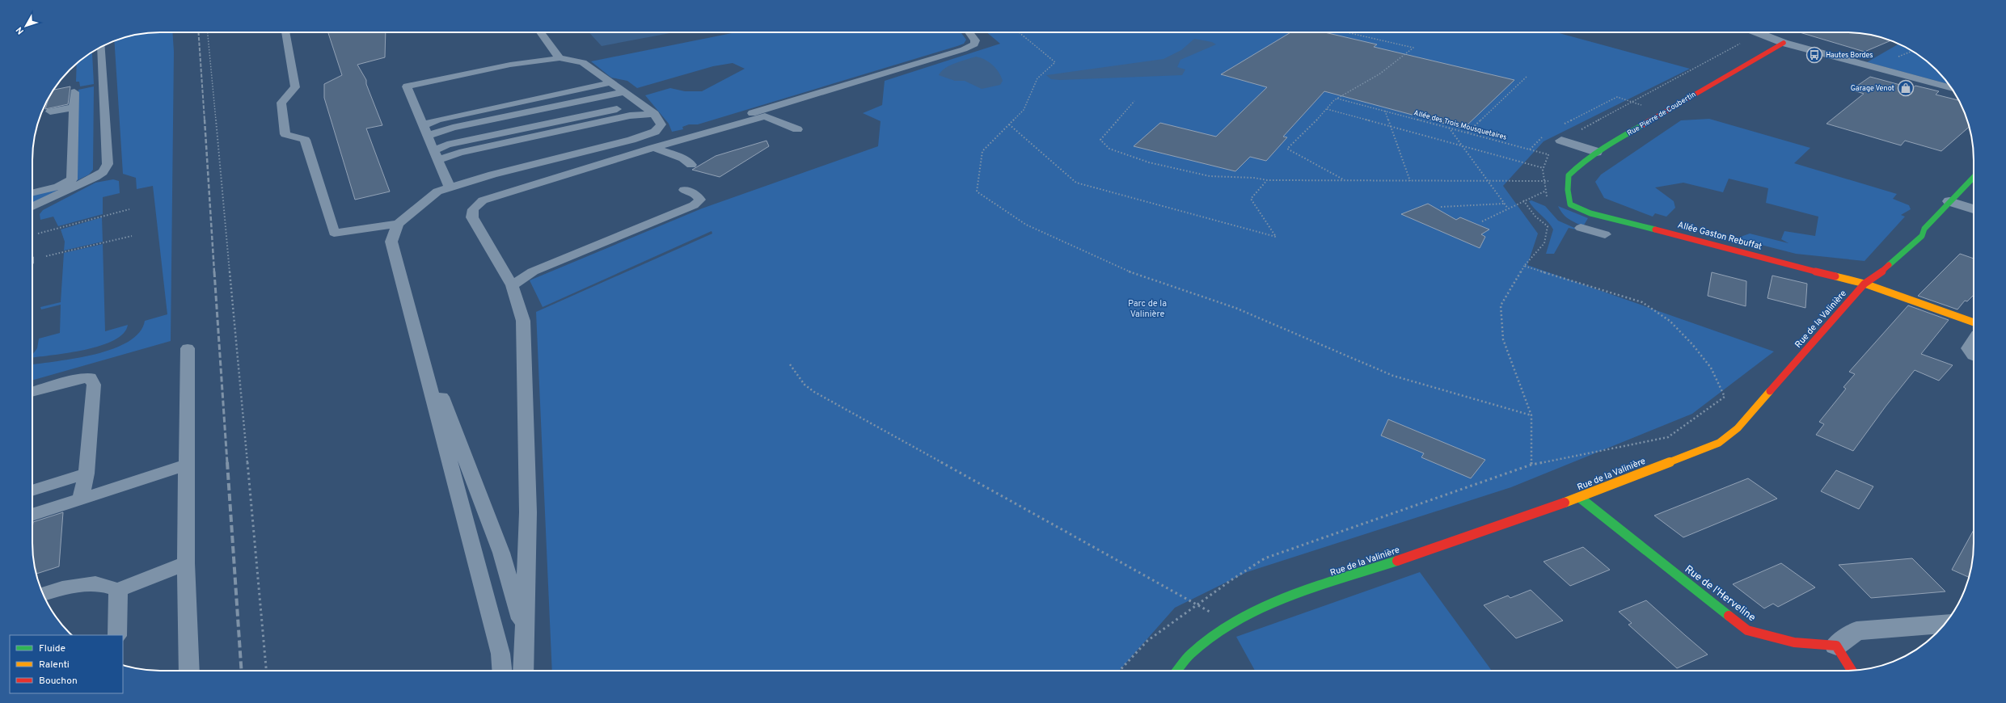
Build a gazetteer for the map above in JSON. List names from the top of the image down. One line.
{"streets":{"street":["Rue Pierre de Coubertin","Allée Gaston Rebuffat","Rue de la Valinière","Rue de l'Herveline"],"path":["Allée des Trois Mousquetaires"]},"crossings":[["Rue Pierre de Coubertin","Allée des Trois Mousquetaires"],["Rue Pierre de Coubertin","Allée Gaston Rebuffat"],["Allée Gaston Rebuffat","Rue de la Valinière"],["Rue de la Valinière","Rue de l'Herveline"]],"parks":["Parc de la Valinière"],"places":{"bus stop":["Hautes Bordes"],"shop":["Garage Venot"]},"legend":["Fluide","Ralenti","Bouchon"],"north":"bottom left"}
